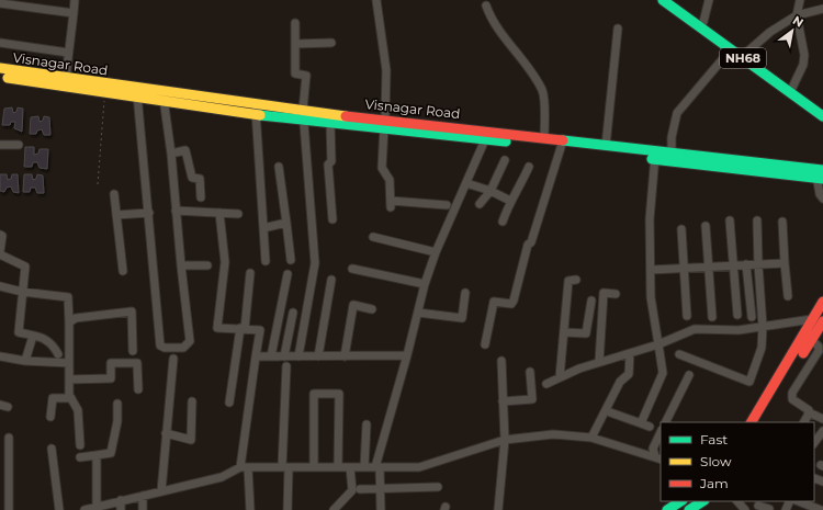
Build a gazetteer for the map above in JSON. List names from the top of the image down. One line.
{"streets":{"main road":["NH68","Visnagar Road"]},"legend":["Fast","Slow","Jam"],"north":"top right"}
